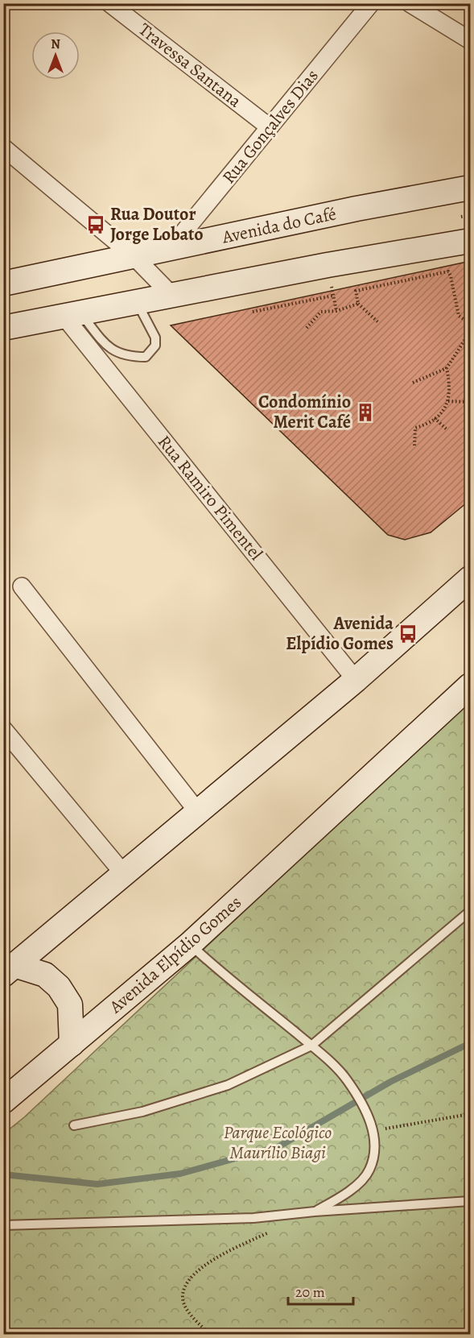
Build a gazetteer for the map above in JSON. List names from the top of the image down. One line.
{"streets":{"main road":["Avenida do Café","Avenida Elpídio Gomes"],"street":["Travessa Santana","Rua Gonçalves Dias","Rua Ramiro Pimentel"]},"crossings":[["Travessa Santana","Rua Gonçalves Dias"],["Rua Gonçalves Dias","Avenida do Café"]],"parks":["Parque Ecológico Maurílio Biagi"],"places":{"bus stop":["Rua Doutor Jorge Lobato","Avenida Elpídio Gomes"],"building":["Condomínio Merit Café"]},"scale_bar":"20 m","north":"top"}
